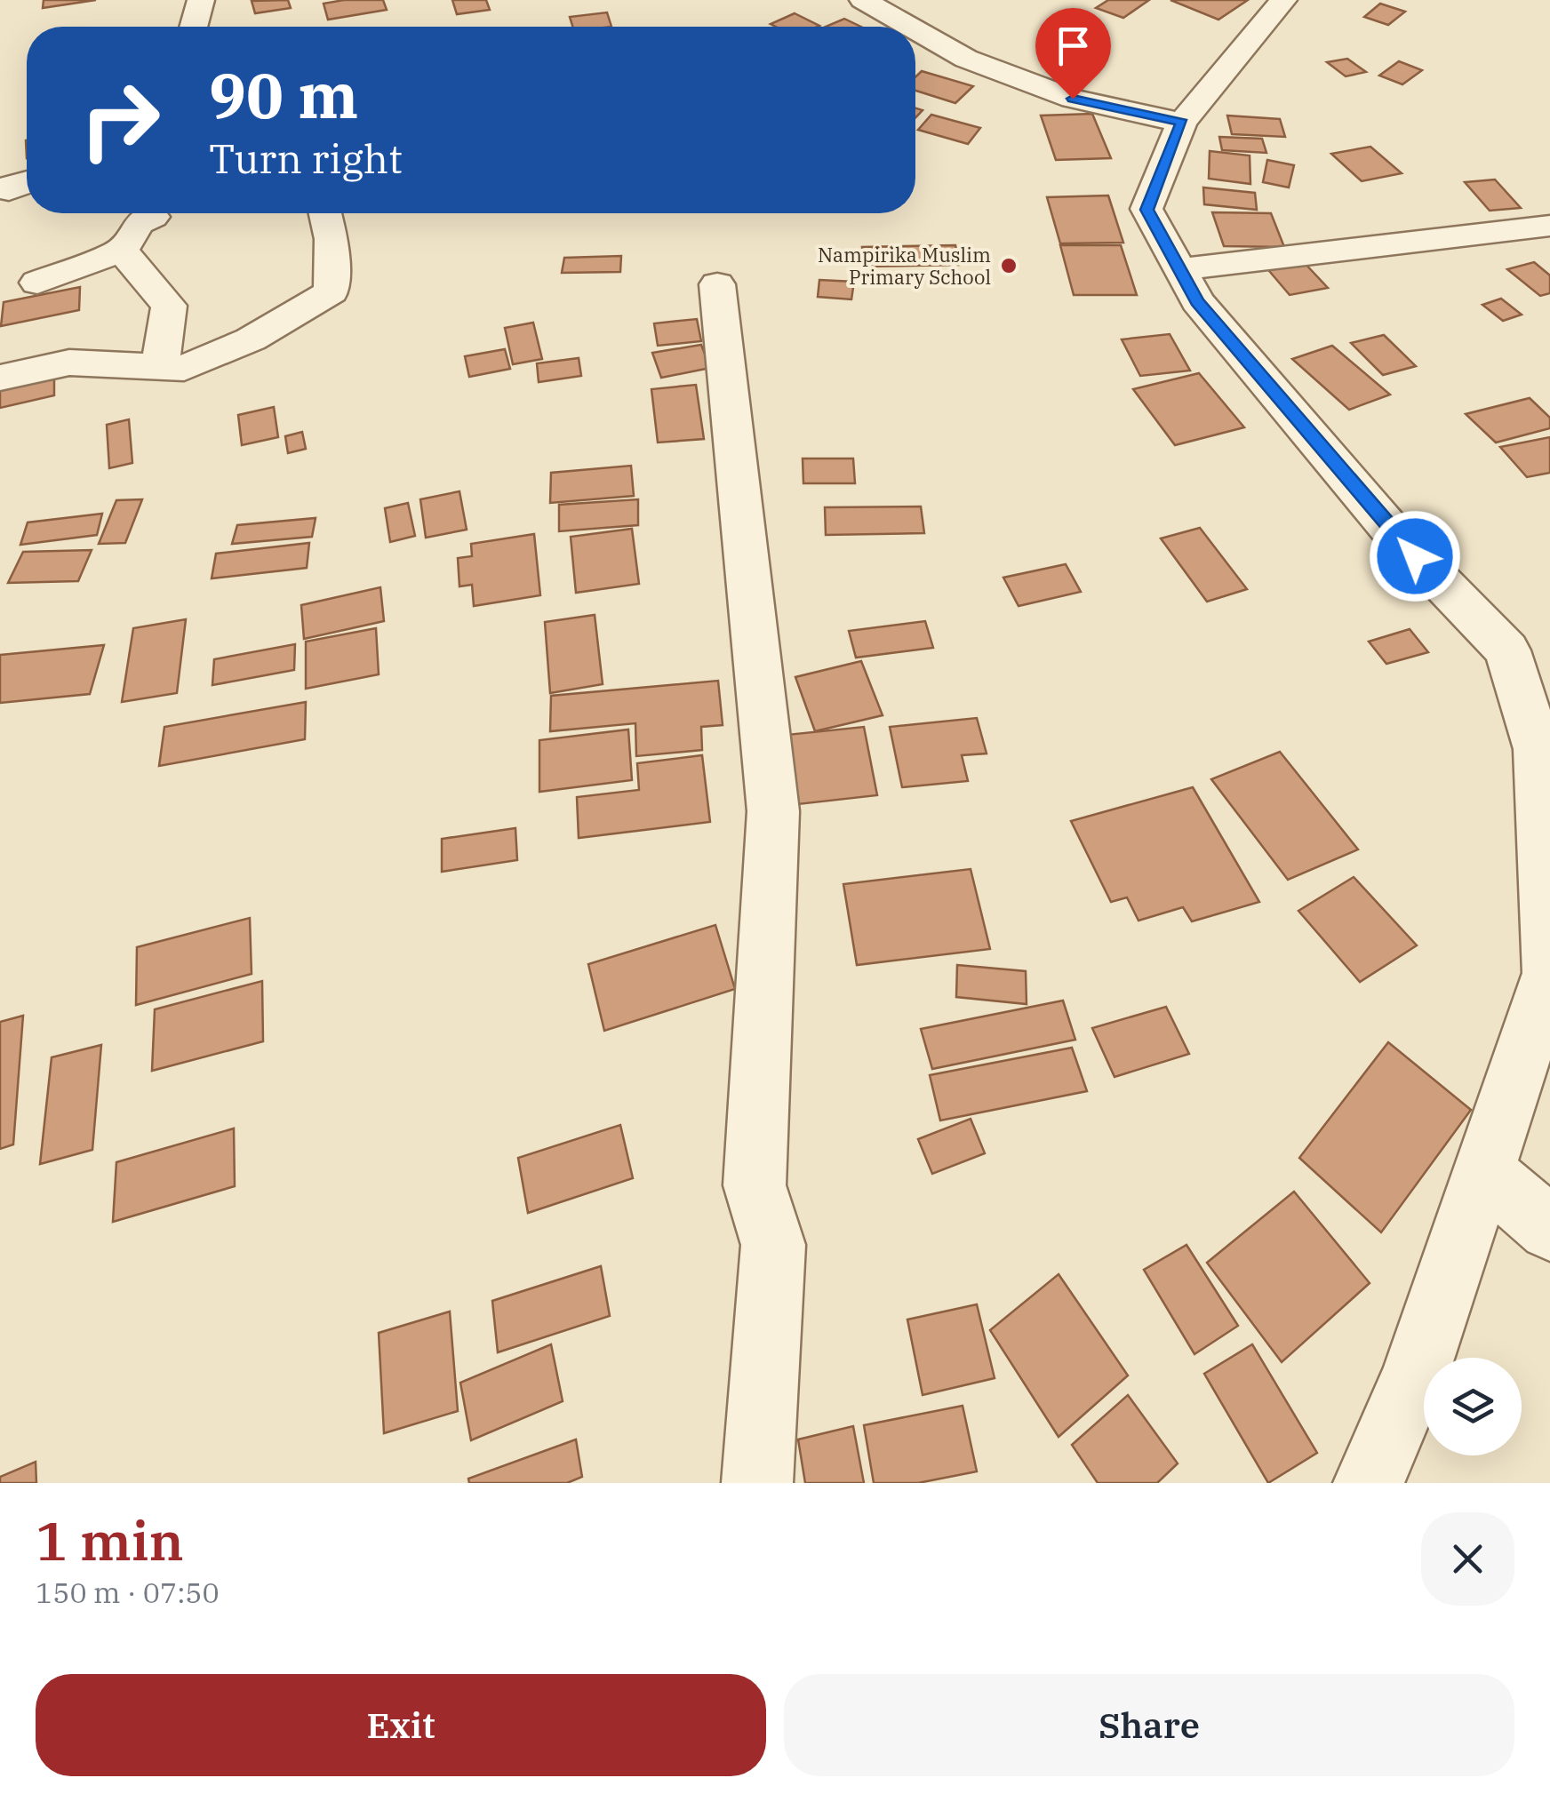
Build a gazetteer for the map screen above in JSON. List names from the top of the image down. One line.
{"places":["Nampirika Muslim Primary School"],"page":{"turn":["90 m","Turn right"],"heading":["1 min","150 m · 07:50"],"buttons":["Exit","Share"]}}
